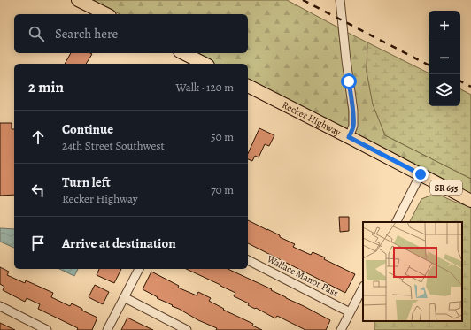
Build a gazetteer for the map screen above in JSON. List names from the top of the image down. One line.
{"streets":{"main road":["Recker Highway","SR 655"],"street":["Wallace Manor Pass"]},"page":{"map_buttons":["+","−"],"search":"Search here","heading":["2 min","Walk · 120 m"],"list":[["Continue","24th Street Southwest","50 m"],["Turn left","Recker Highway","70 m"],"Arrive at destination"]}}
